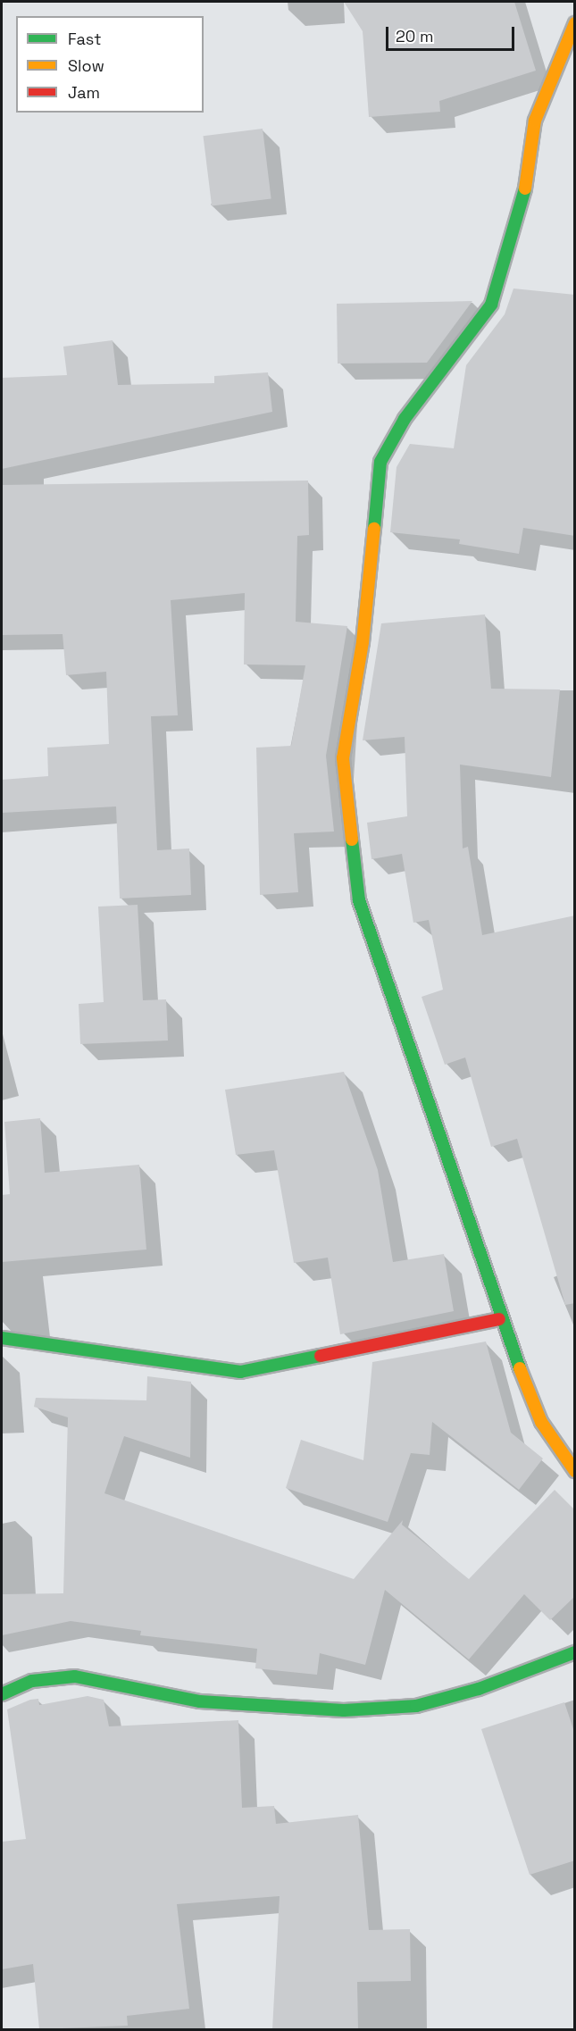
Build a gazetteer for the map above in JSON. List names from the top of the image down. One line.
{"legend":["Fast","Slow","Jam"],"scale_bar":"20 m"}
